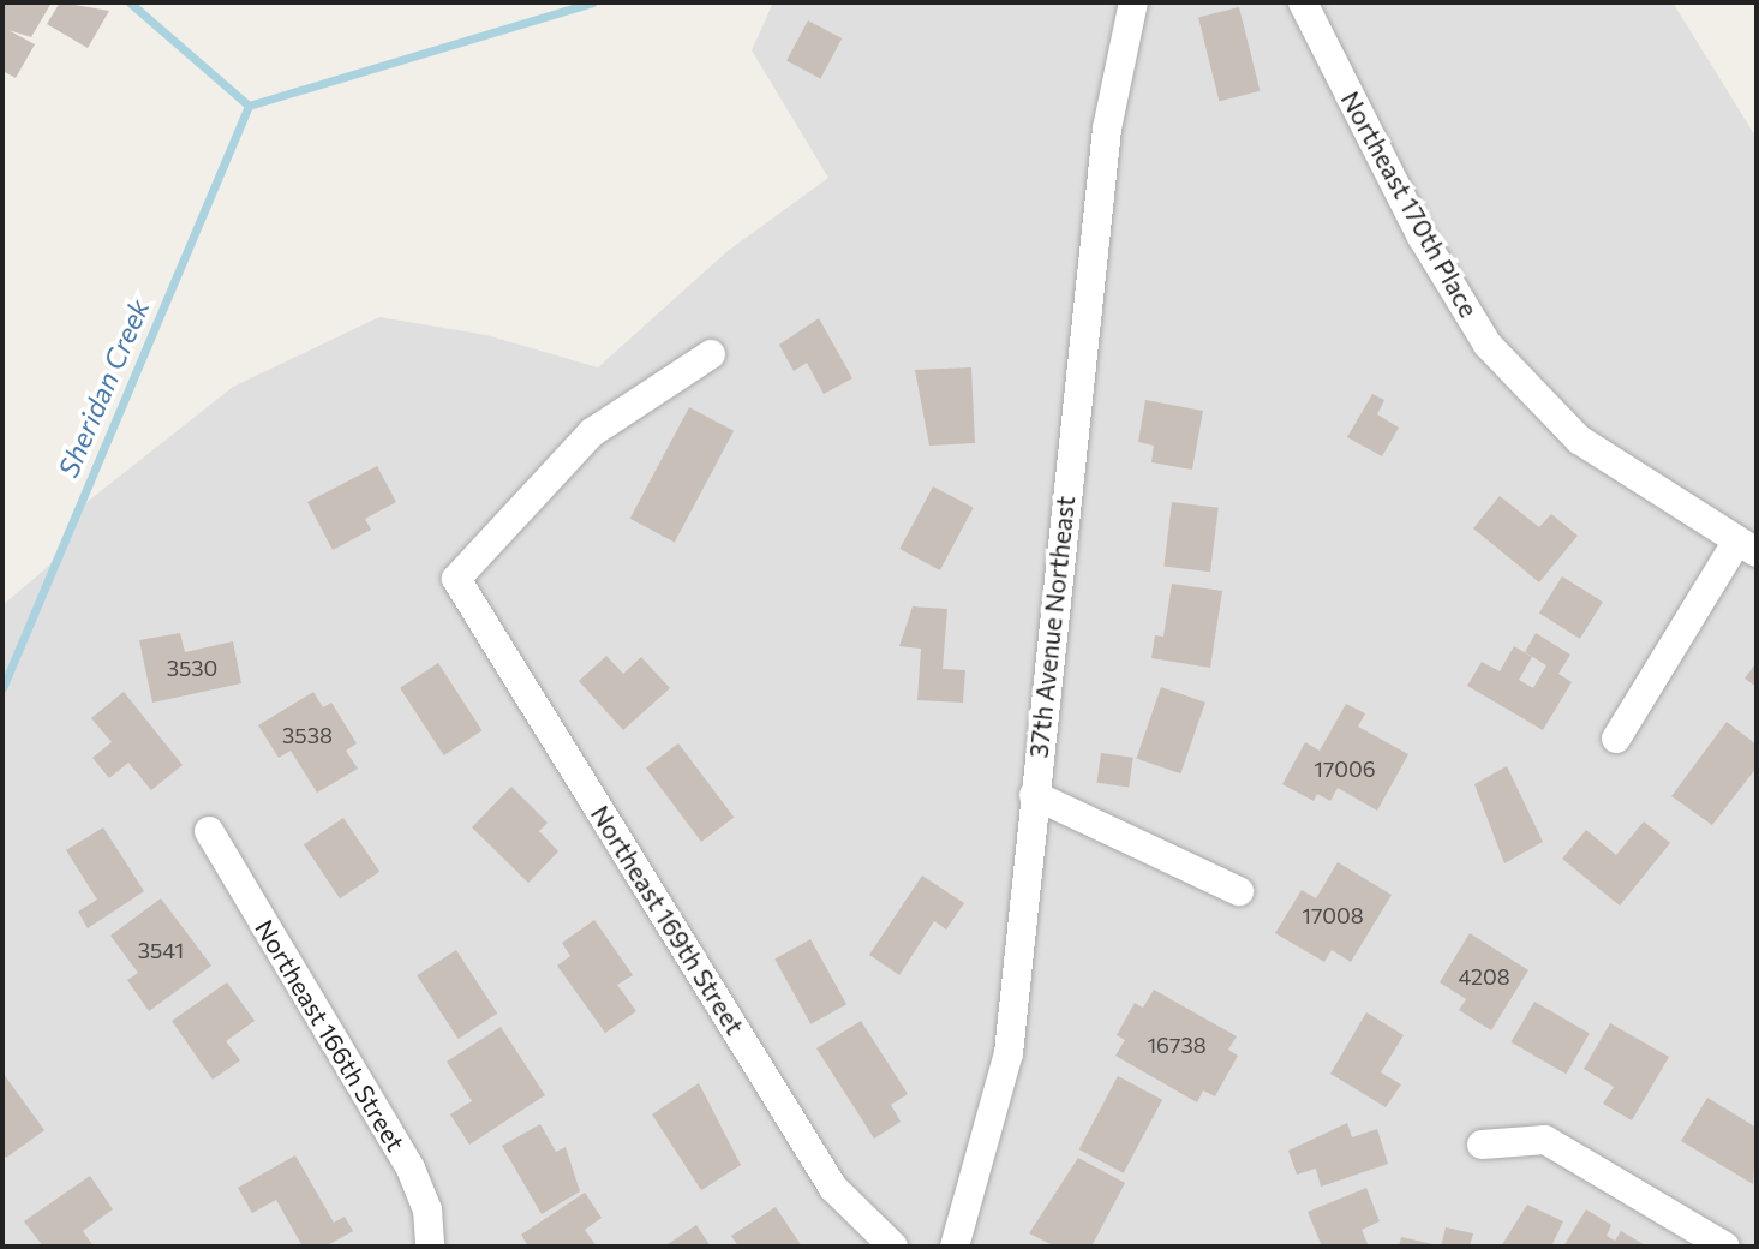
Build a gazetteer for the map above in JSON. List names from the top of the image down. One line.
{"streets":{"street":["Northeast 170th Place","37th Avenue Northeast","Northeast 169th Street","Northeast 166th Street"]},"water":["Sheridan Creek"],"house_numbers":["3530","3538","17006","17008","3541","4208","16738"]}
